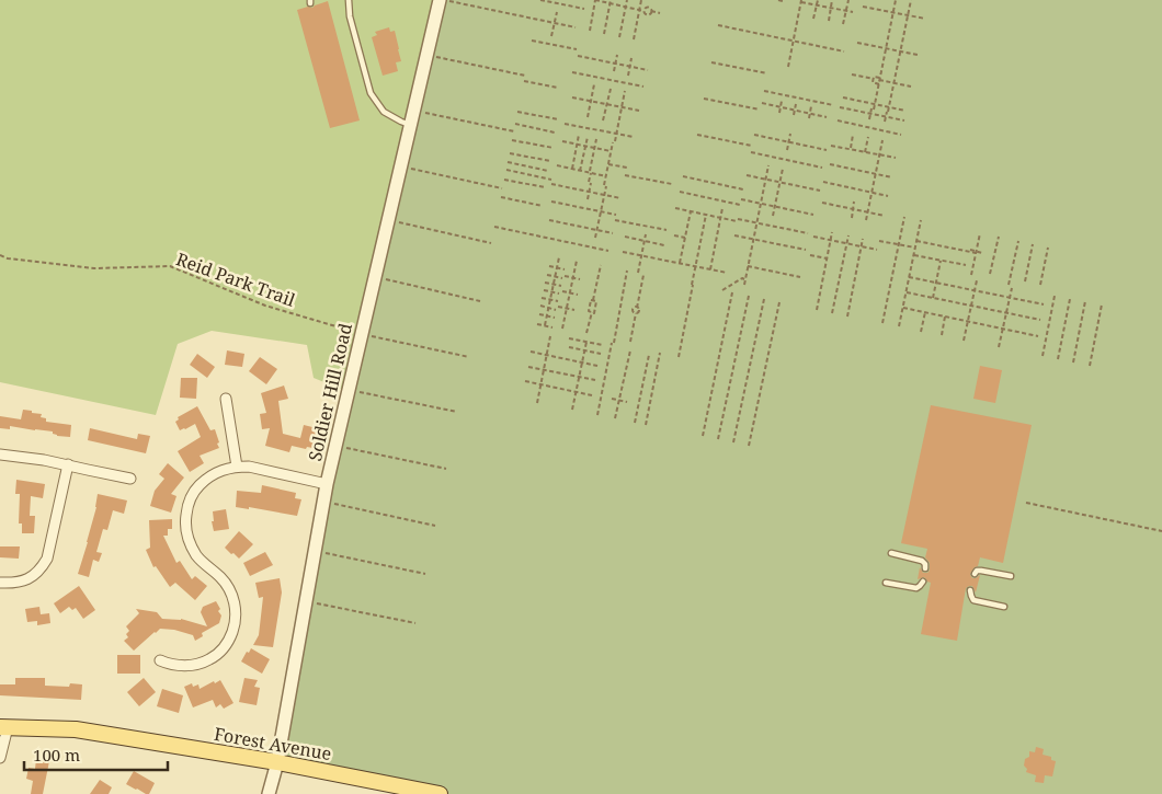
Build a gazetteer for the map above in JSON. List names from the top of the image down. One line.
{"streets":{"main road":["Forest Avenue"],"street":["Soldier Hill Road"],"path":["Reid Park Trail"]},"crossings":[["Reid Park Trail","Soldier Hill Road"],["Soldier Hill Road","Forest Avenue"]],"scale_bar":"100 m"}
